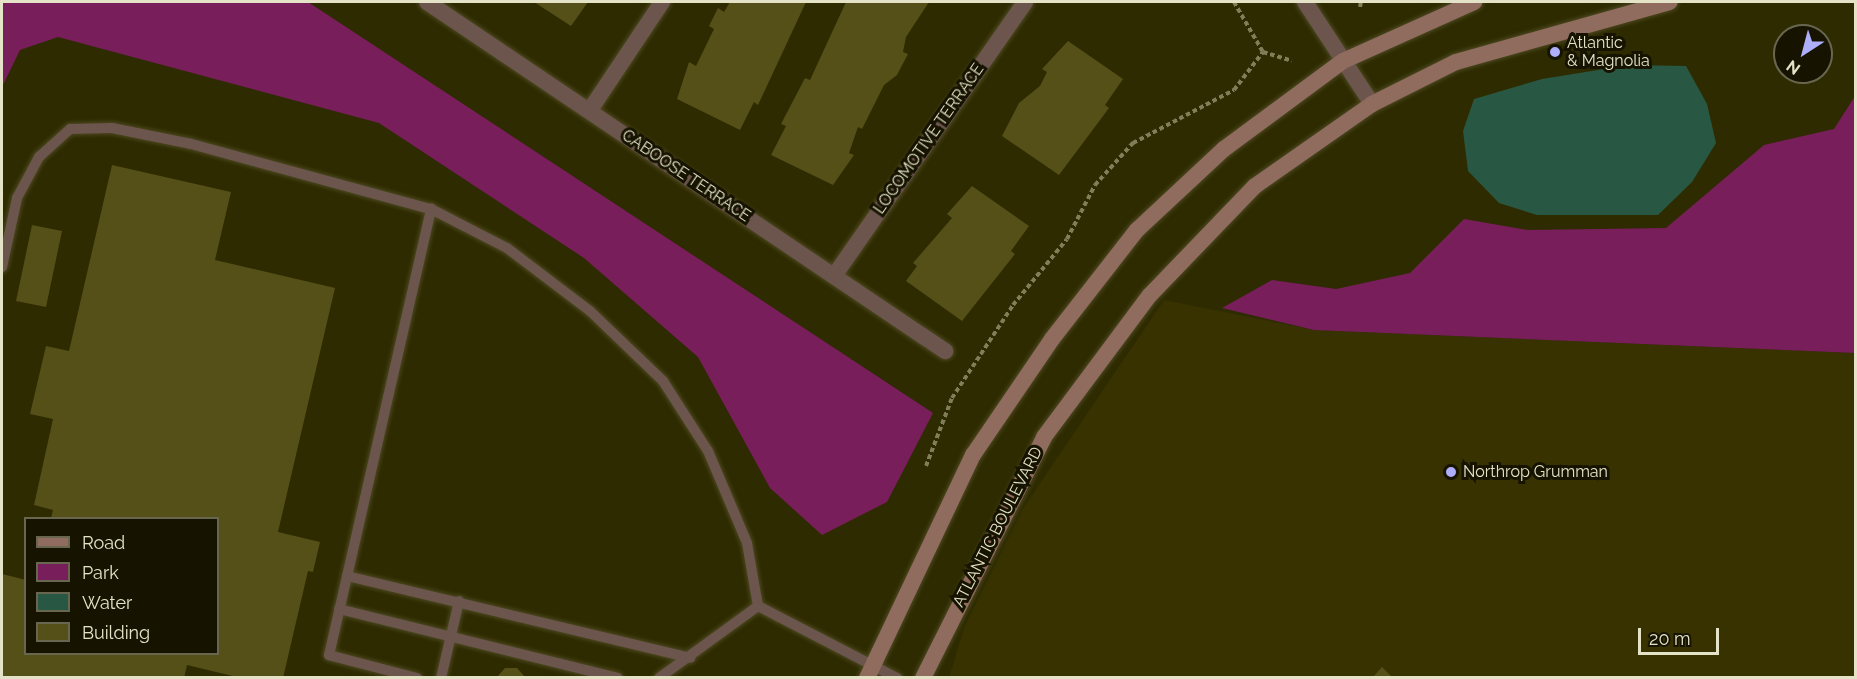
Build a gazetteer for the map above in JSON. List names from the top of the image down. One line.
{"streets":{"main road":["ATLANTIC BOULEVARD"],"street":["LOCOMOTIVE TERRACE","CABOOSE TERRACE"]},"crossings":[["LOCOMOTIVE TERRACE","CABOOSE TERRACE"]],"places":["Atlantic & Magnolia","Northrop Grumman"],"legend":["Road","Park","Water","Building"],"scale_bar":"20 m","north":"bottom left"}
